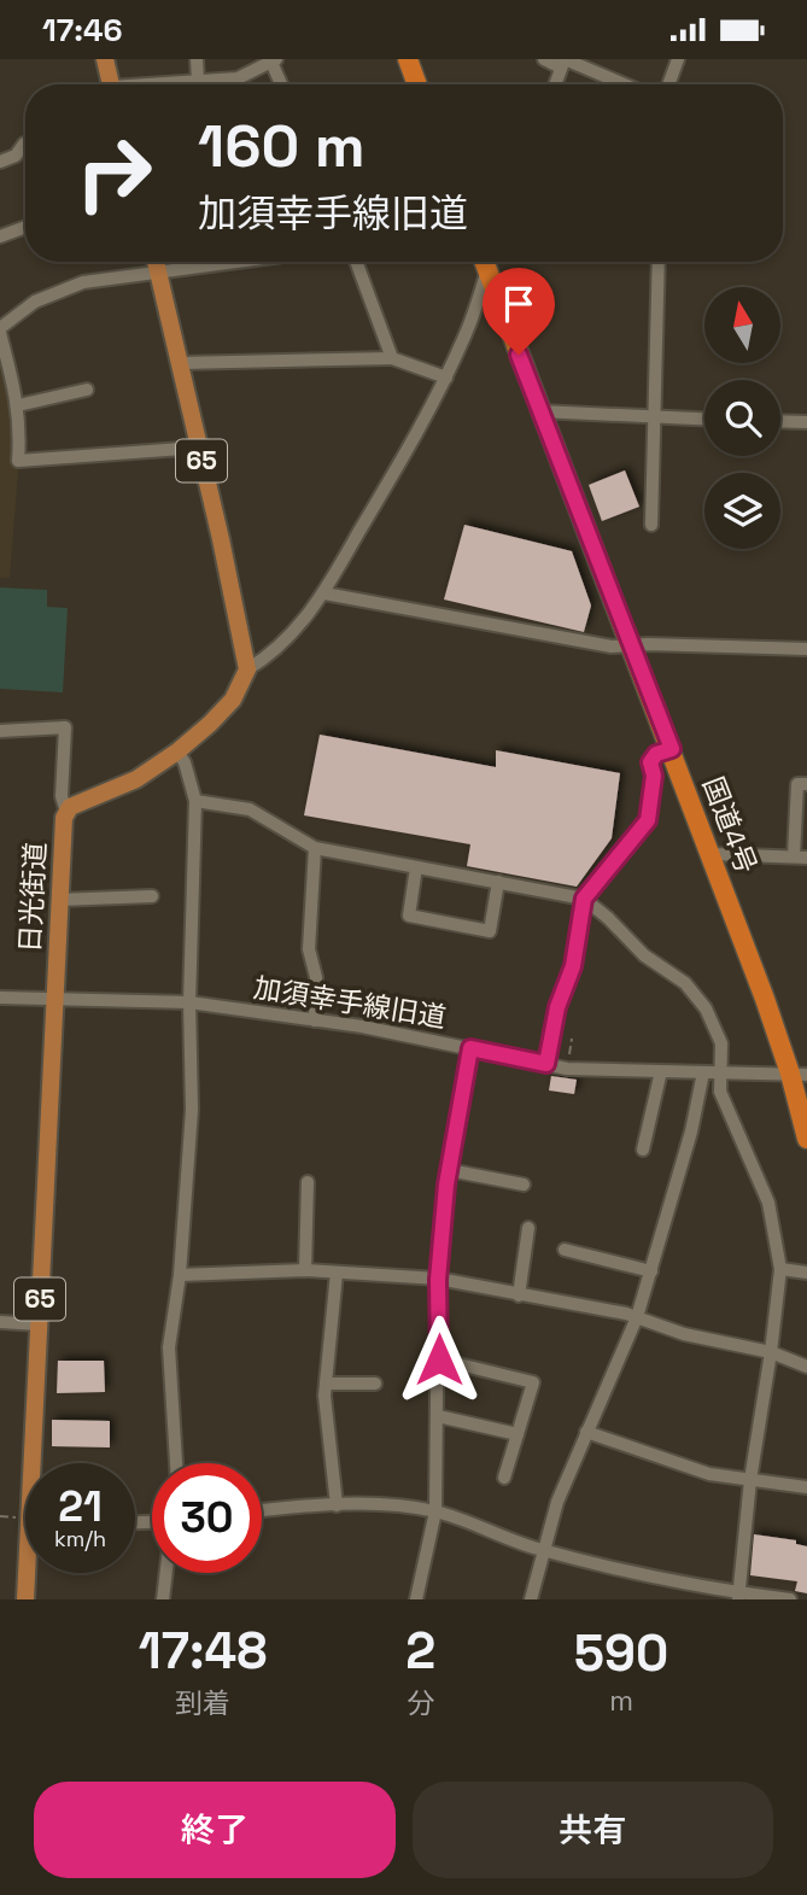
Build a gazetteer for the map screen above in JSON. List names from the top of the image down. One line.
{"streets":{"highway":["国道4号"],"main road":["65","日光街道"],"street":["加須幸手線旧道"]},"crossings":[["65","日光街道"],["国道4号","加須幸手線旧道"],["日光街道","加須幸手線旧道"]],"north":"top","page":{"status":"17:46","turn":["160 m","加須幸手線旧道"],"speed":"21 km/h","limit":"30","eta":["17:48","到着","2","分","590","m"],"buttons":["終了","共有"]}}
